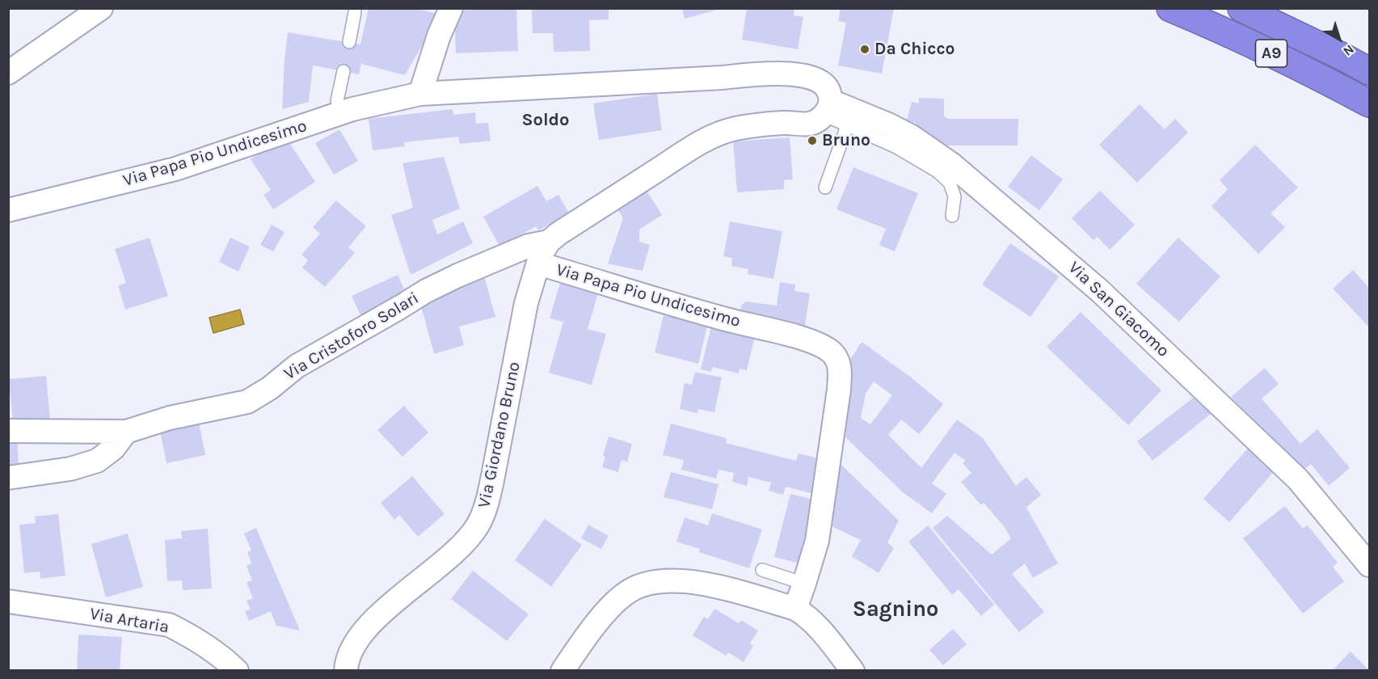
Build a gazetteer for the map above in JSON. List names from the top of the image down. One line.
{"streets":{"highway":["A9"],"street":["Via Papa Pio Undicesimo","Via San Giacomo","Via Cristoforo Solari","Via Giordano Bruno","Via Artaria"]},"crossings":[["Via Papa Pio Undicesimo","Via San Giacomo"],["Via Papa Pio Undicesimo","Via Cristoforo Solari"],["Via Papa Pio Undicesimo","Via Giordano Bruno"]],"districts":["Soldo","Sagnino"],"places":["Da Chicco","Bruno"],"north":"bottom right"}
